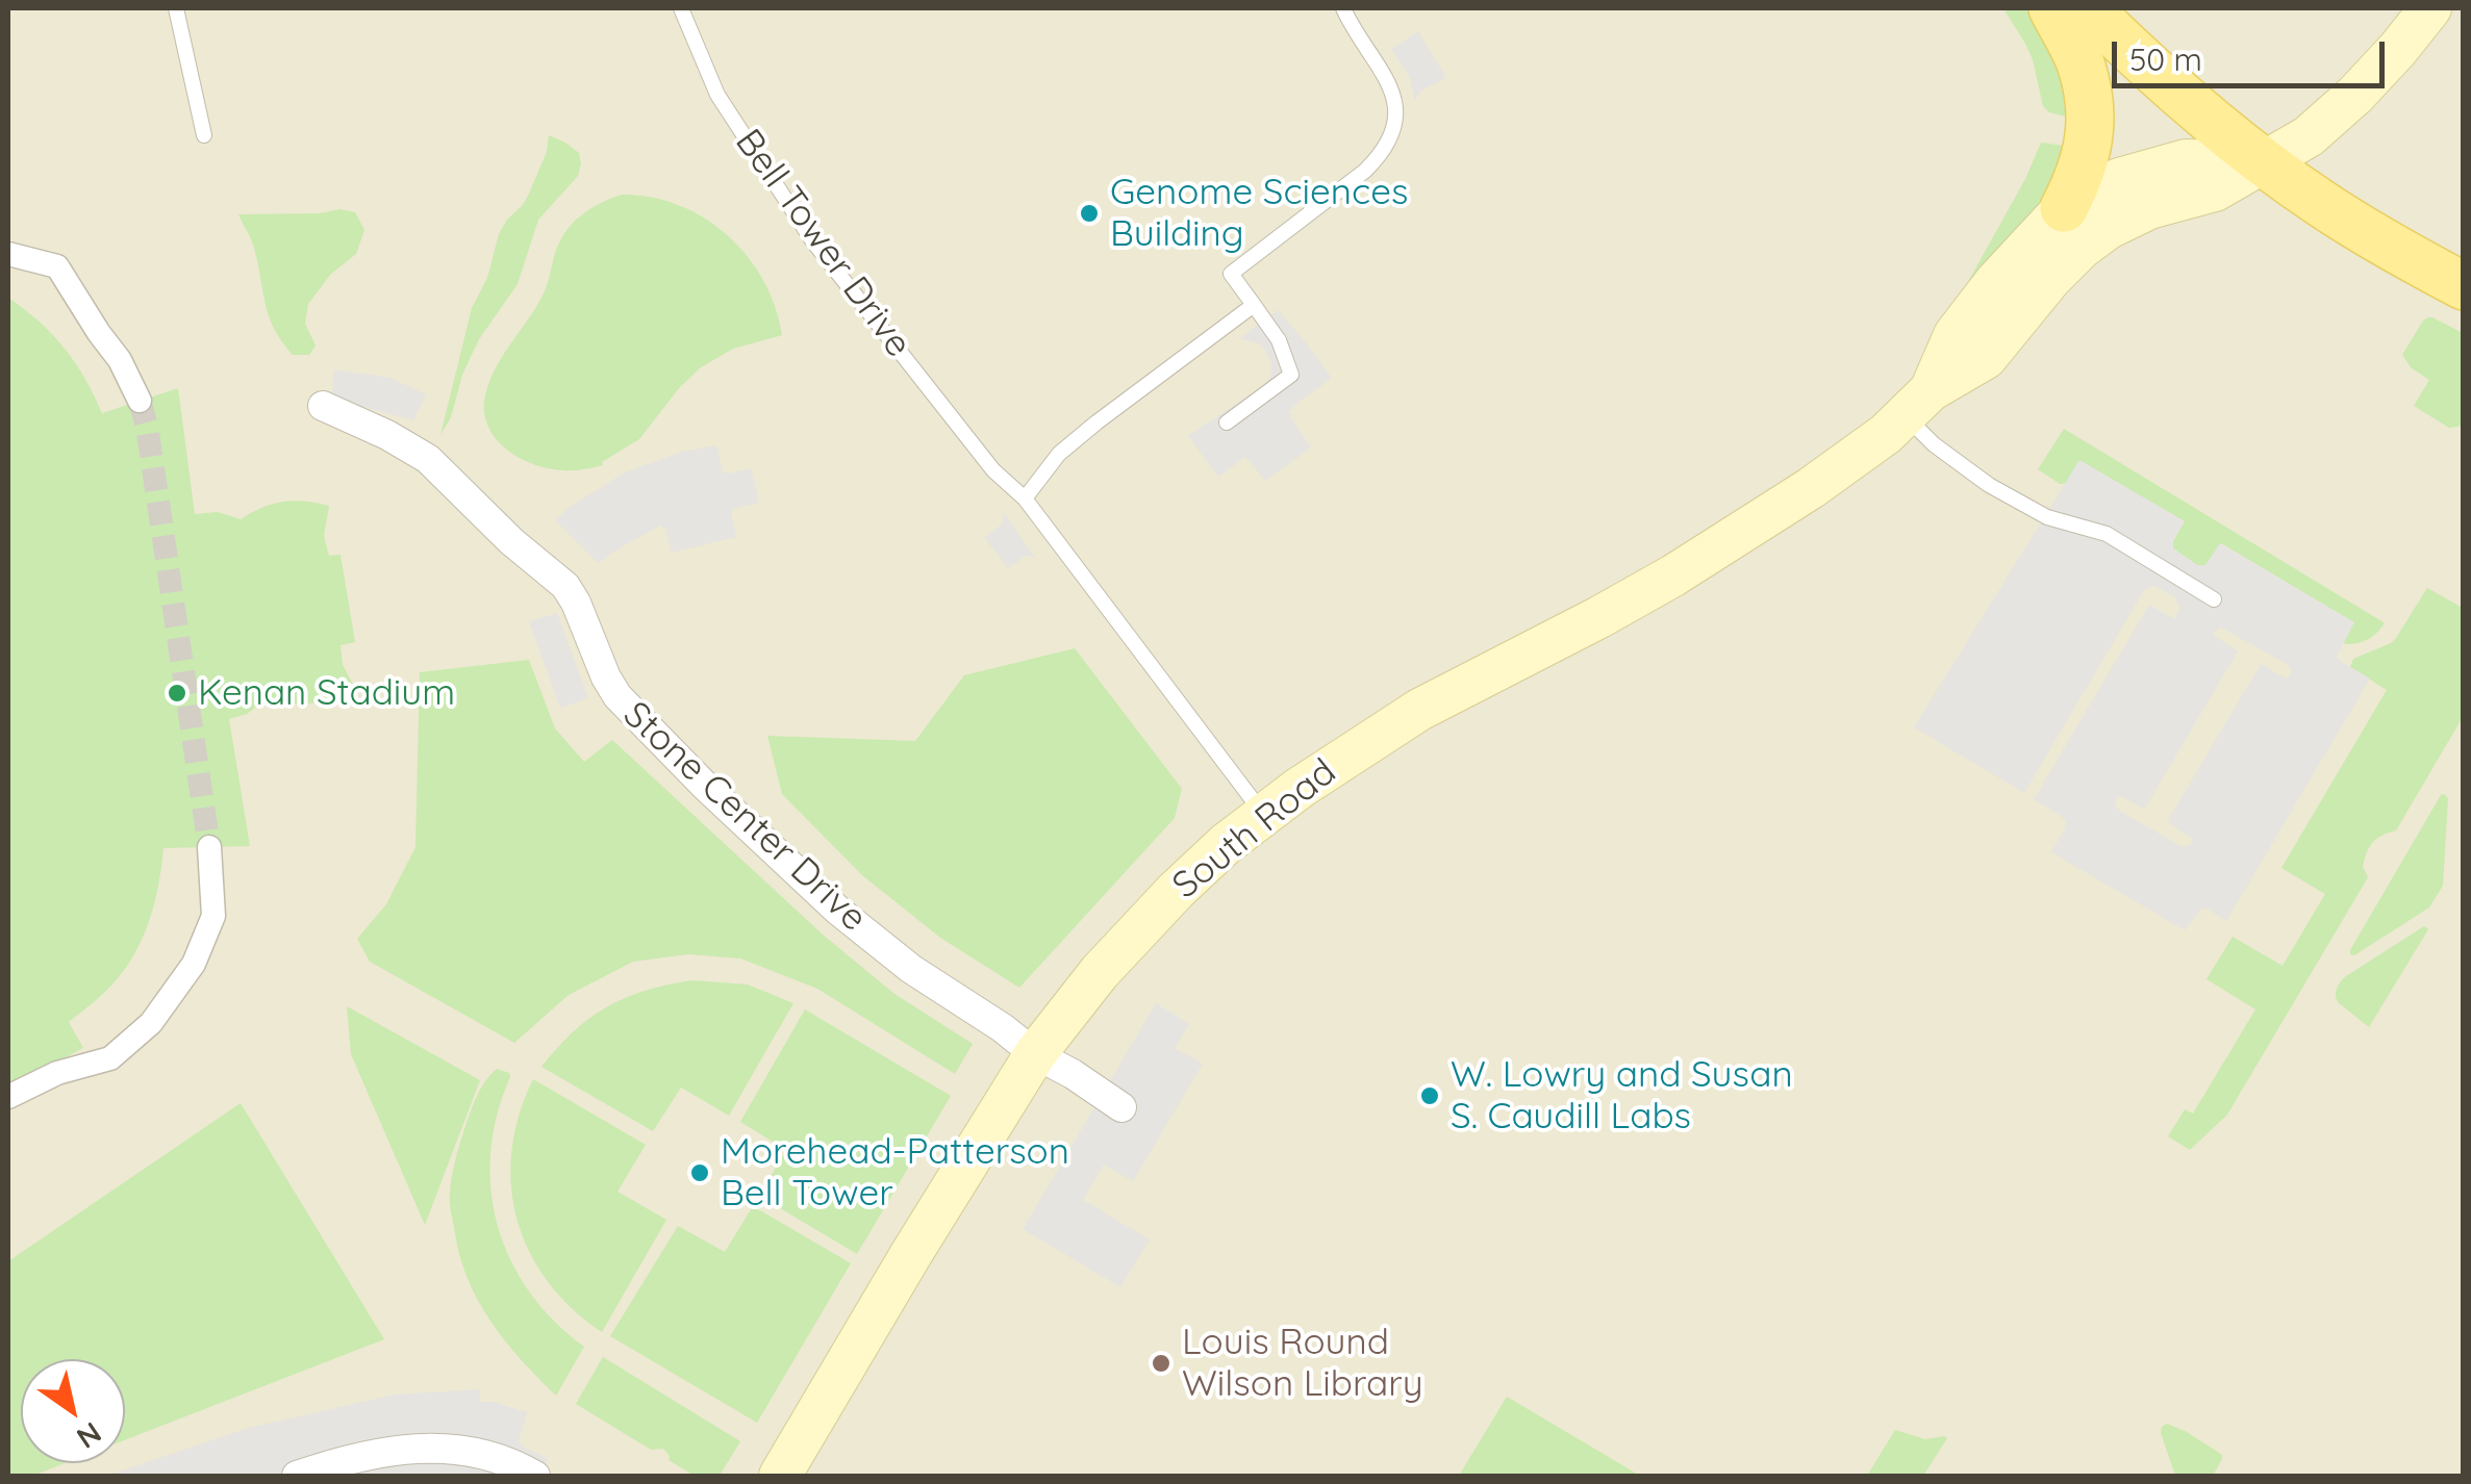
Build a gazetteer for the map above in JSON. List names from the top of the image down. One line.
{"streets":{"main road":["South Road"],"street":["Stone Center Drive"],"lane":["Bell Tower Drive"]},"crossings":[["Stone Center Drive","South Road"]],"places":["Genome Sciences Building","Kenan Stadium","W. Lowry and Susan S. Caudill Labs","Morehead-Patterson Bell Tower","Louis Round Wilson Library"],"scale_bar":"50 m","north":"bottom right"}
